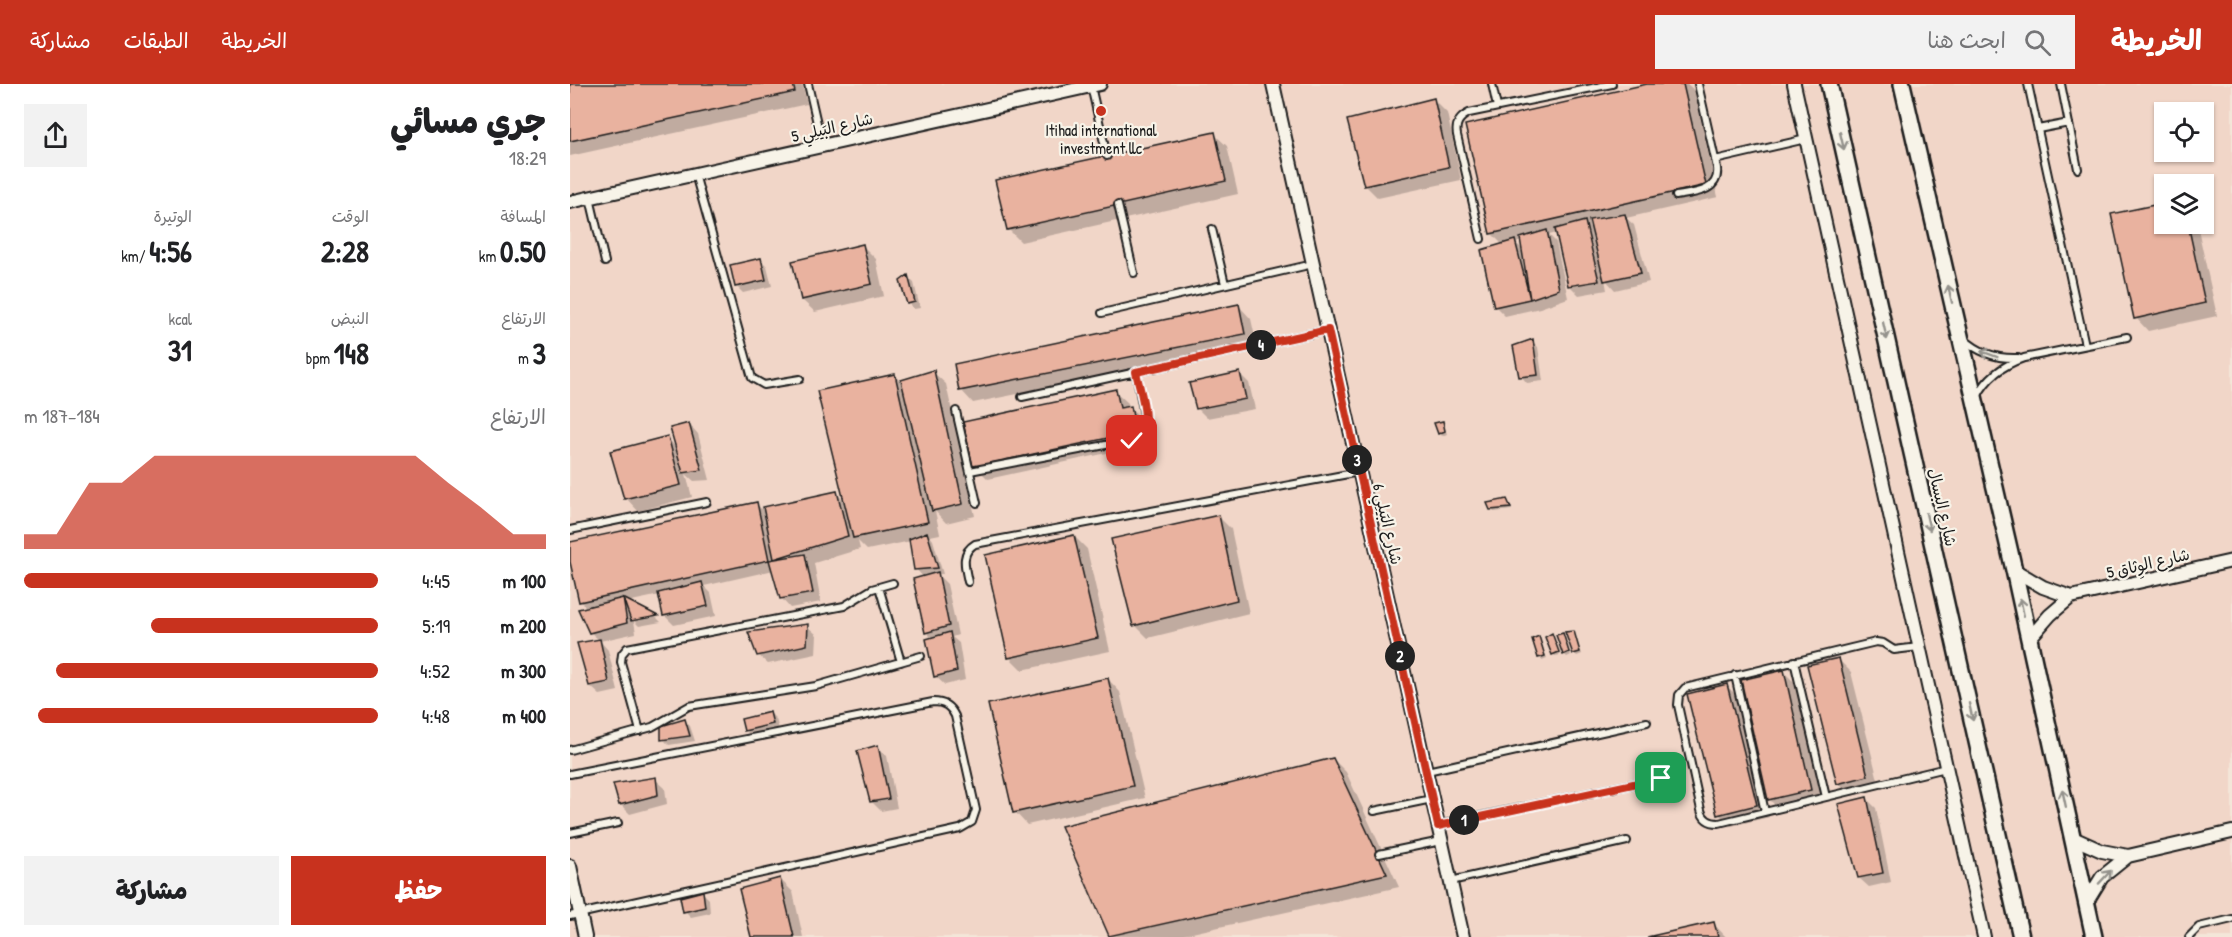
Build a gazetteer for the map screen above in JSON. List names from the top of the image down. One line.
{"streets":{"street":["شارع البَيلِي 5","شارع البسال","شارع البَيلِي 6","شارع الوِثاق 5"]},"places":["Itihad international investment llc"],"page":{"header":"الخريطة","search":"ابحث هنا","nav":["الخريطة","الطبقات","مشاركة"],"heading":["جري مسائي","18:29"],"stats":[["المسافة","0.50 km"],["الوقت","2:28"],["الوتيرة","4:56 /km"],["الارتفاع","3 m"],["النبض","148 bpm"],["kcal","31"]],"pins":["4","3","2","1"],"chart":["الارتفاع","184–187 m"],"list":[{"name":"100 m","note":"4:45"},{"name":"200 m","note":"5:19"},{"name":"300 m","note":"4:52"},{"name":"400 m","note":"4:48"}],"buttons":["حفظ","مشاركة"]}}
